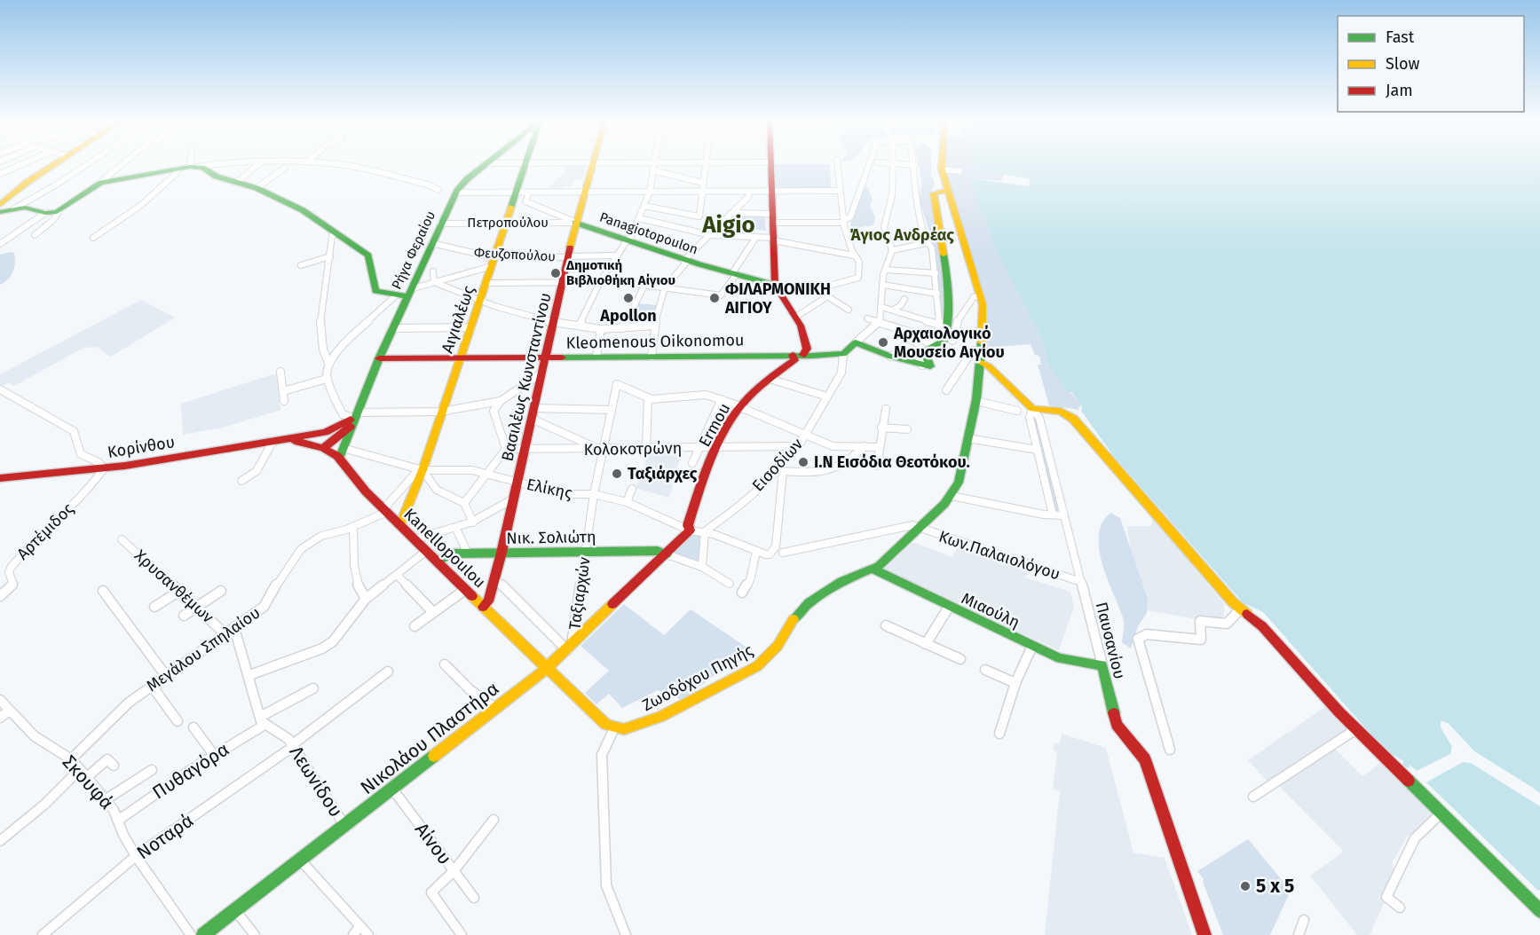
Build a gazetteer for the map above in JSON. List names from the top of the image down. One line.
{"streets":{"street":["Πετροπούλου","Panagiotopoulon","Ρήγα Φεραίου","Φευζοπούλου","Αιγιαλέως","Kleomenous Oikonomou","Βασιλέως Κωνσταντίνου","Ermou","Κορίνθου","Κολοκοτρώνη","Εισοδίων","Ελίκης","Αρτέμιδος","Νικ. Σολιώτη","Kanellopoulou","Κων.Παλαιολόγου","Χρυσανθέμων","Ταξιαρχών","Μιαούλη","Παυσανίου","Μεγάλου Σπηλαίου","Ζωοδόχου Πηγής","Νικολάου Πλαστήρα","Πυθαγόρα","Λεωνίδου","Σκουφά","Νοταρά","Αίνου"]},"crossings":[["Πετροπούλου","Panagiotopoulon"],["Πετροπούλου","Ρήγα Φεραίου"],["Πετροπούλου","Αιγιαλέως"],["Πετροπούλου","Βασιλέως Κωνσταντίνου"],["Panagiotopoulon","Βασιλέως Κωνσταντίνου"],["Ρήγα Φεραίου","Φευζοπούλου"],["Ρήγα Φεραίου","Kleomenous Oikonomou"],["Ρήγα Φεραίου","Κορίνθου"],["Ρήγα Φεραίου","Ελίκης"],["Ρήγα Φεραίου","Kanellopoulou"],["Φευζοπούλου","Αιγιαλέως"],["Φευζοπούλου","Βασιλέως Κωνσταντίνου"],["Αιγιαλέως","Kleomenous Oikonomou"],["Αιγιαλέως","Ελίκης"],["Αιγιαλέως","Kanellopoulou"],["Kleomenous Oikonomou","Βασιλέως Κωνσταντίνου"],["Kleomenous Oikonomou","Ermou"],["Kleomenous Oikonomou","Εισοδίων"],["Βασιλέως Κωνσταντίνου","Κολοκοτρώνη"],["Βασιλέως Κωνσταντίνου","Ελίκης"],["Βασιλέως Κωνσταντίνου","Νικ. Σολιώτη"],["Βασιλέως Κωνσταντίνου","Kanellopoulou"],["Ermou","Κολοκοτρώνη"],["Ermou","Ελίκης"],["Ermou","Νικολάου Πλαστήρα"],["Κορίνθου","Αρτέμιδος"],["Κορίνθου","Kanellopoulou"],["Κολοκοτρώνη","Εισοδίων"],["Κολοκοτρώνη","Ταξιαρχών"],["Ελίκης","Kanellopoulou"],["Ελίκης","Ταξιαρχών"],["Ελίκης","Νικολάου Πλαστήρα"],["Νικ. Σολιώτη","Kanellopoulou"],["Νικ. Σολιώτη","Ταξιαρχών"],["Νικ. Σολιώτη","Νικολάου Πλαστήρα"],["Kanellopoulou","Μεγάλου Σπηλαίου"],["Kanellopoulou","Ζωοδόχου Πηγής"],["Kanellopoulou","Νικολάου Πλαστήρα"],["Κων.Παλαιολόγου","Παυσανίου"],["Κων.Παλαιολόγου","Ζωοδόχου Πηγής"],["Χρυσανθέμων","Μεγάλου Σπηλαίου"],["Ταξιαρχών","Νικολάου Πλαστήρα"],["Μιαούλη","Παυσανίου"],["Μιαούλη","Ζωοδόχου Πηγής"],["Παυσανίου","Ζωοδόχου Πηγής"],["Μεγάλου Σπηλαίου","Σκουφά"],["Νικολάου Πλαστήρα","Λεωνίδου"],["Νικολάου Πλαστήρα","Αίνου"],["Πυθαγόρα","Λεωνίδου"],["Πυθαγόρα","Σκουφά"],["Λεωνίδου","Νοταρά"],["Σκουφά","Νοταρά"]],"districts":["Aigio","Άγιος Ανδρέας"],"places":["Δημοτική Βιβλιοθήκη Αίγιου","Apollon","ΦΙΛΑΡΜΟΝΙΚΗ ΑΙΓΙΟΥ","Αρχαιολογικό Μουσείο Αιγίου","Ι.Ν Εισόδια Θεοτόκου.","Ταξιάρχες","5 x 5"],"legend":["Fast","Slow","Jam"]}
